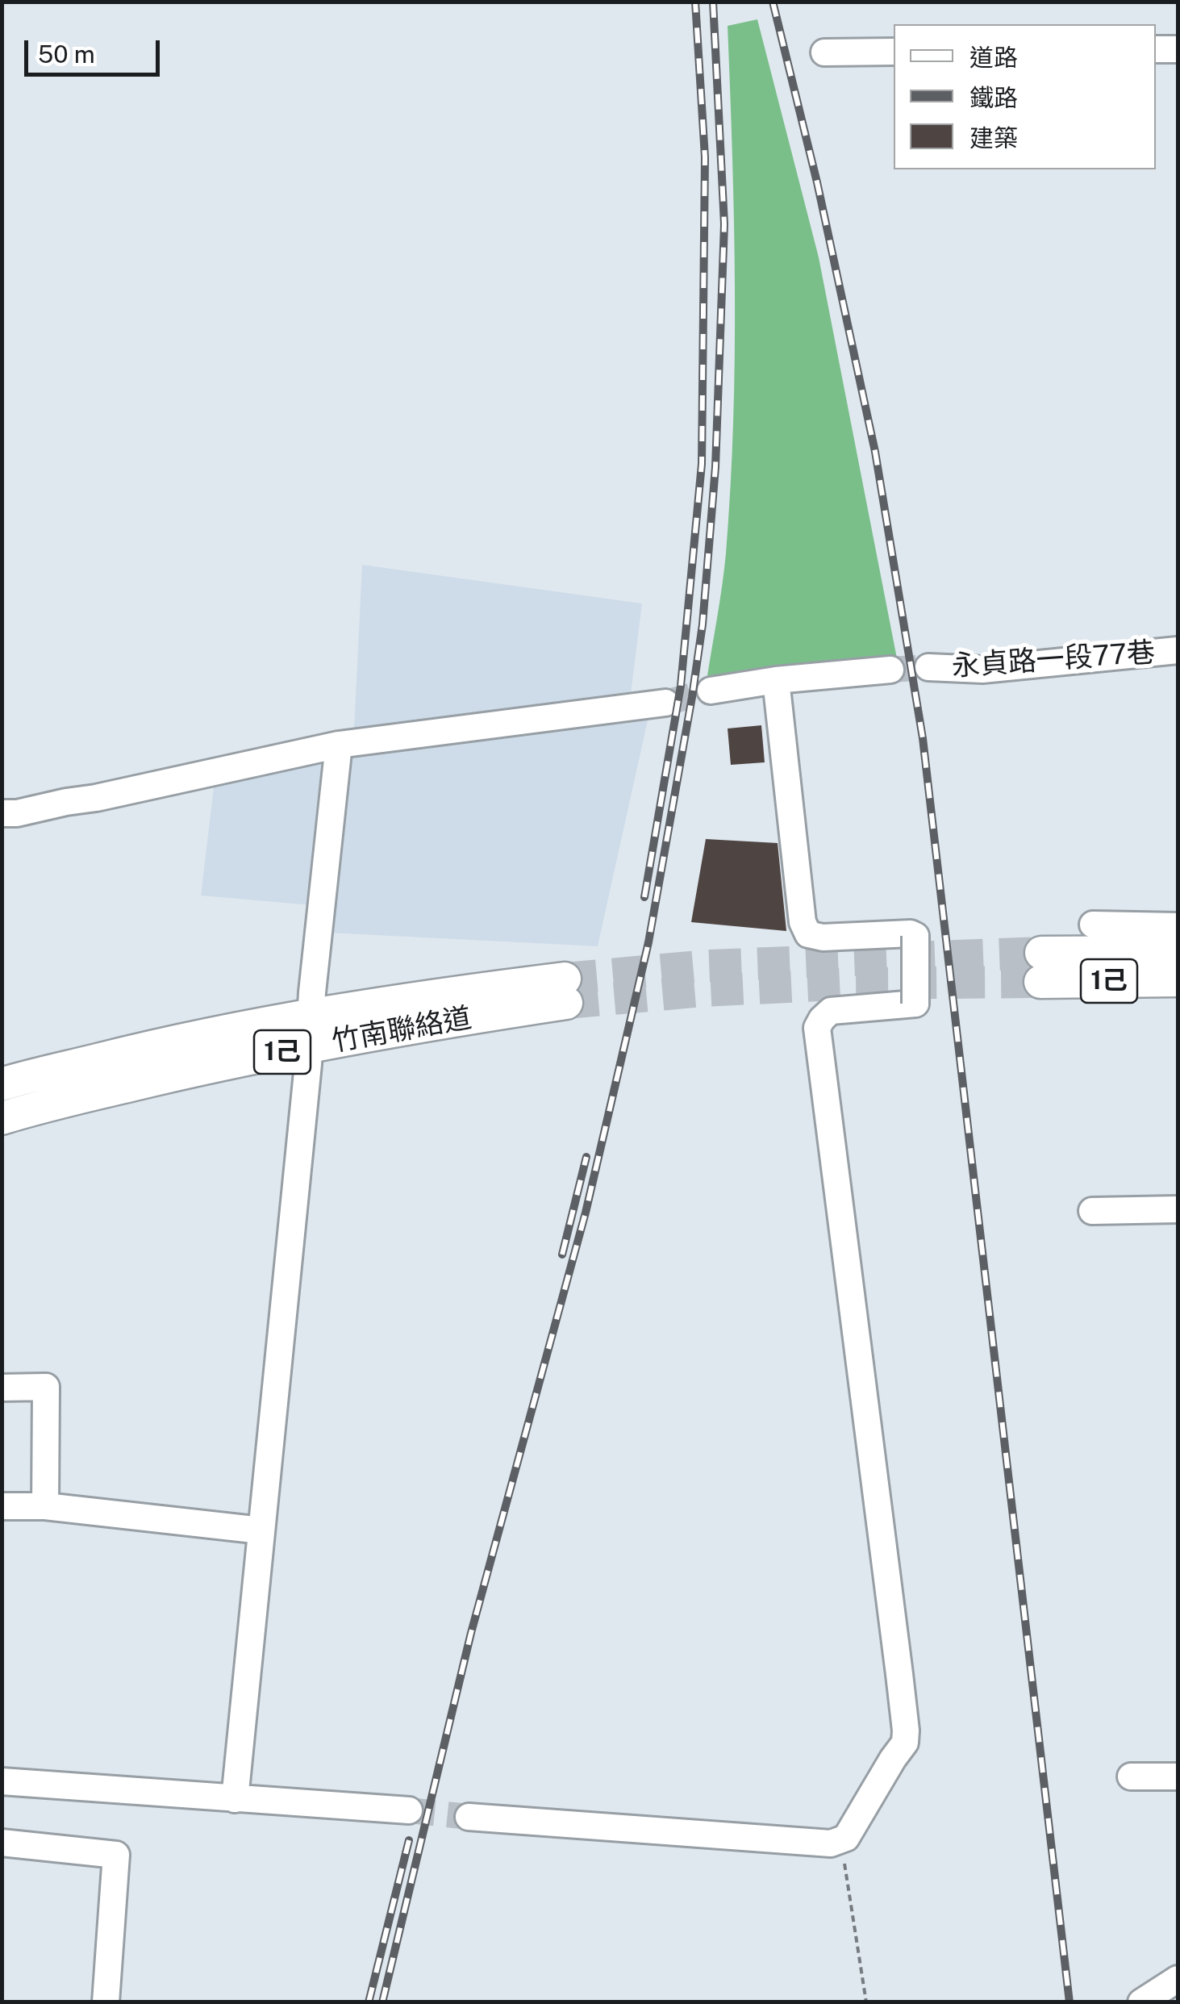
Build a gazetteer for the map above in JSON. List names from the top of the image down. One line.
{"streets":{"main road":["1己","竹南聯絡道"],"street":["永貞路一段77巷"]},"legend":["道路","鐵路","建築"],"scale_bar":"50 m"}
